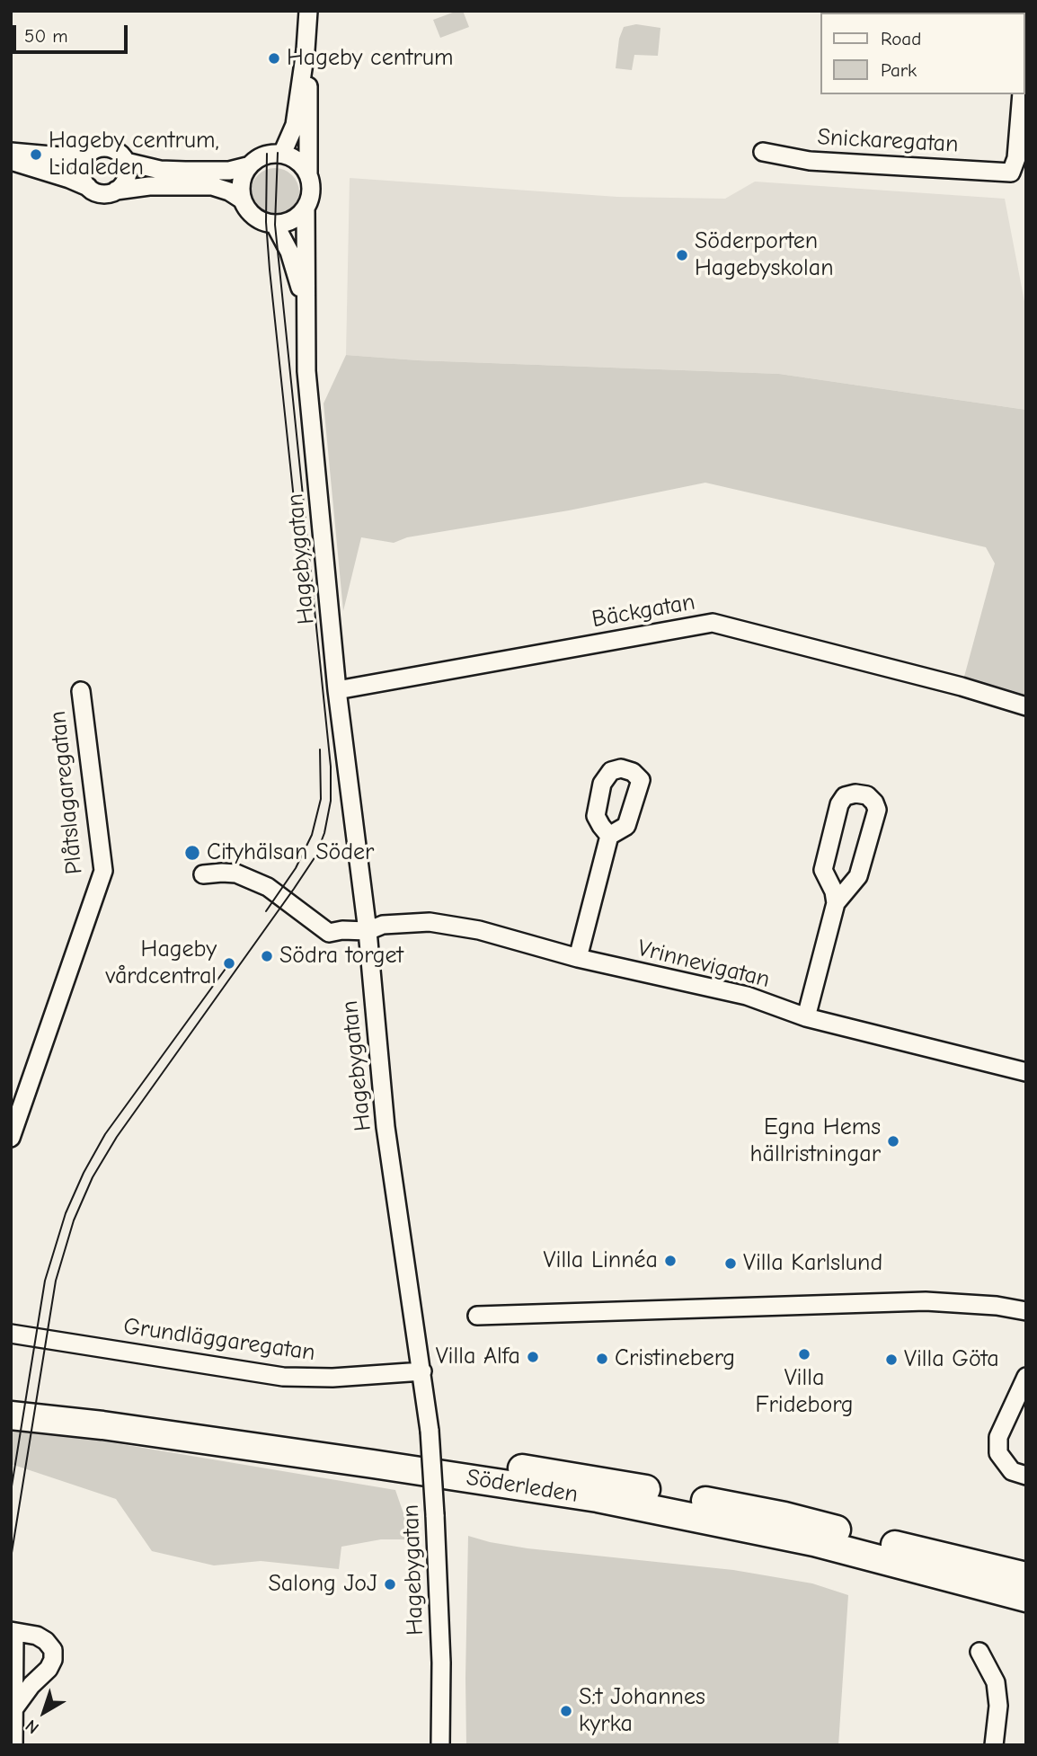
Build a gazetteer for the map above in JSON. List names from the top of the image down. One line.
{"streets":{"highway":["Söderleden"],"street":["Snickaregatan","Hagebygatan","Bäckgatan","Plåtslagaregatan","Vrinnevigatan","Grundläggaregatan"]},"crossings":[["Hagebygatan","Bäckgatan"],["Hagebygatan","Vrinnevigatan"],["Hagebygatan","Grundläggaregatan"]],"places":["Hageby centrum","Hageby centrum, Lidaleden","Söderporten Hagebyskolan","Cityhälsan Söder","Södra torget","Hageby vårdcentral","Egna Hems hällristningar","Villa Linnéa","Villa Karlslund","Villa Frideborg","Villa Alfa","Cristineberg","Villa Göta","Salong JoJ","S:t Johannes kyrka"],"legend":["Road","Park"],"scale_bar":"50 m","north":"bottom left"}
